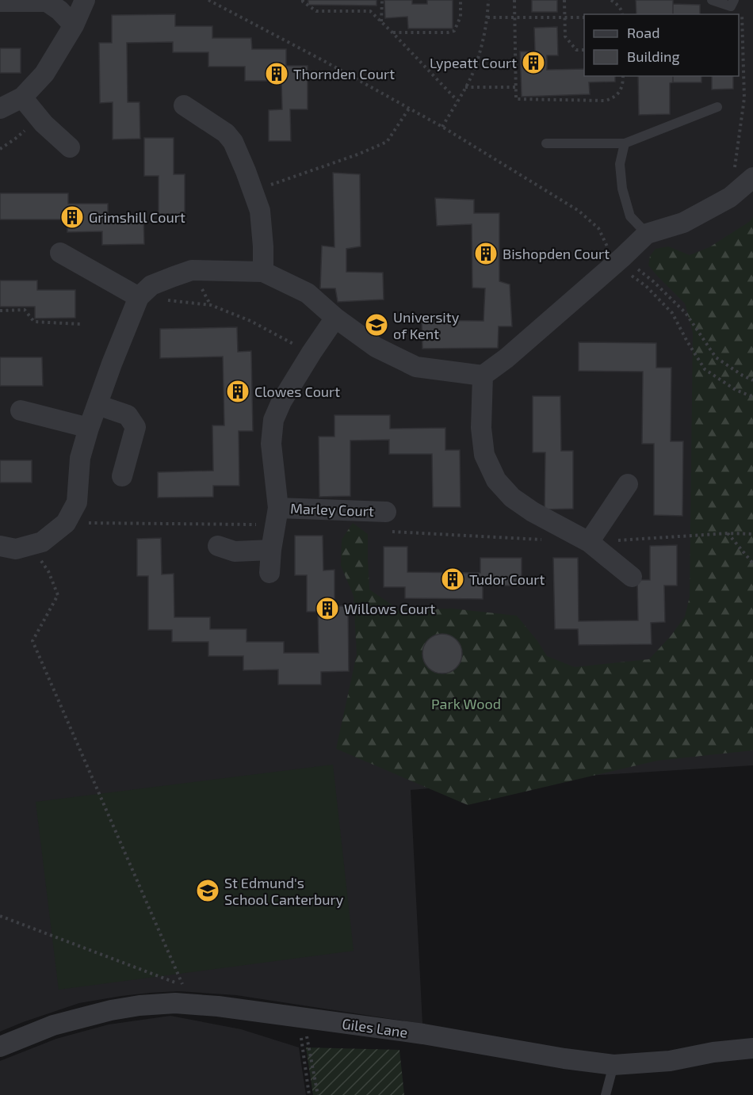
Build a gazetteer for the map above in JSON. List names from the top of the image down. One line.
{"streets":{"street":["Marley Court","Giles Lane"]},"parks":["Park Wood"],"places":{"building":["Lypeatt Court","Thornden Court","Grimshill Court","Bishopden Court","Clowes Court","Tudor Court","Willows Court"],"school or university":["University of Kent","St Edmund's School Canterbury"]},"legend":["Road","Building"]}
